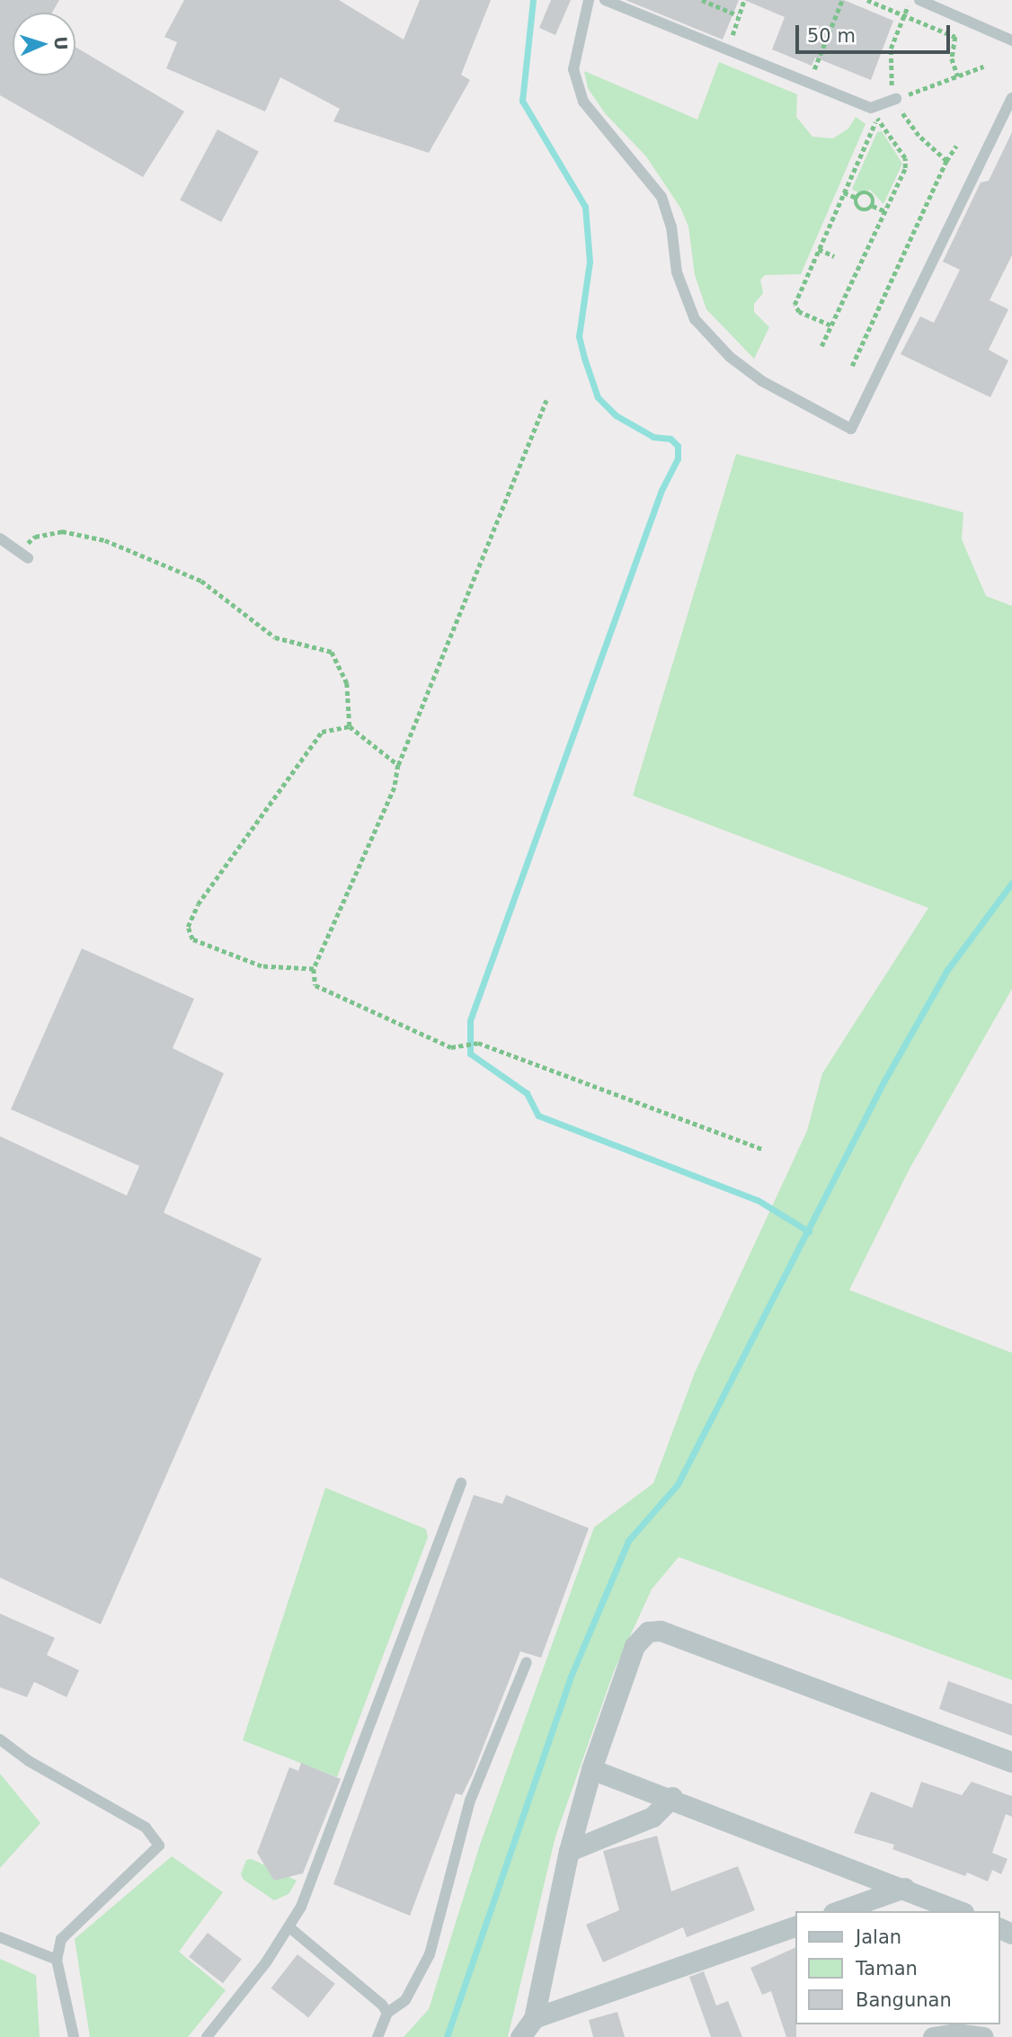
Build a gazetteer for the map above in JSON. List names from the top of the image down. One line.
{"legend":["Jalan","Taman","Bangunan"],"scale_bar":"50 m","north":"right"}
